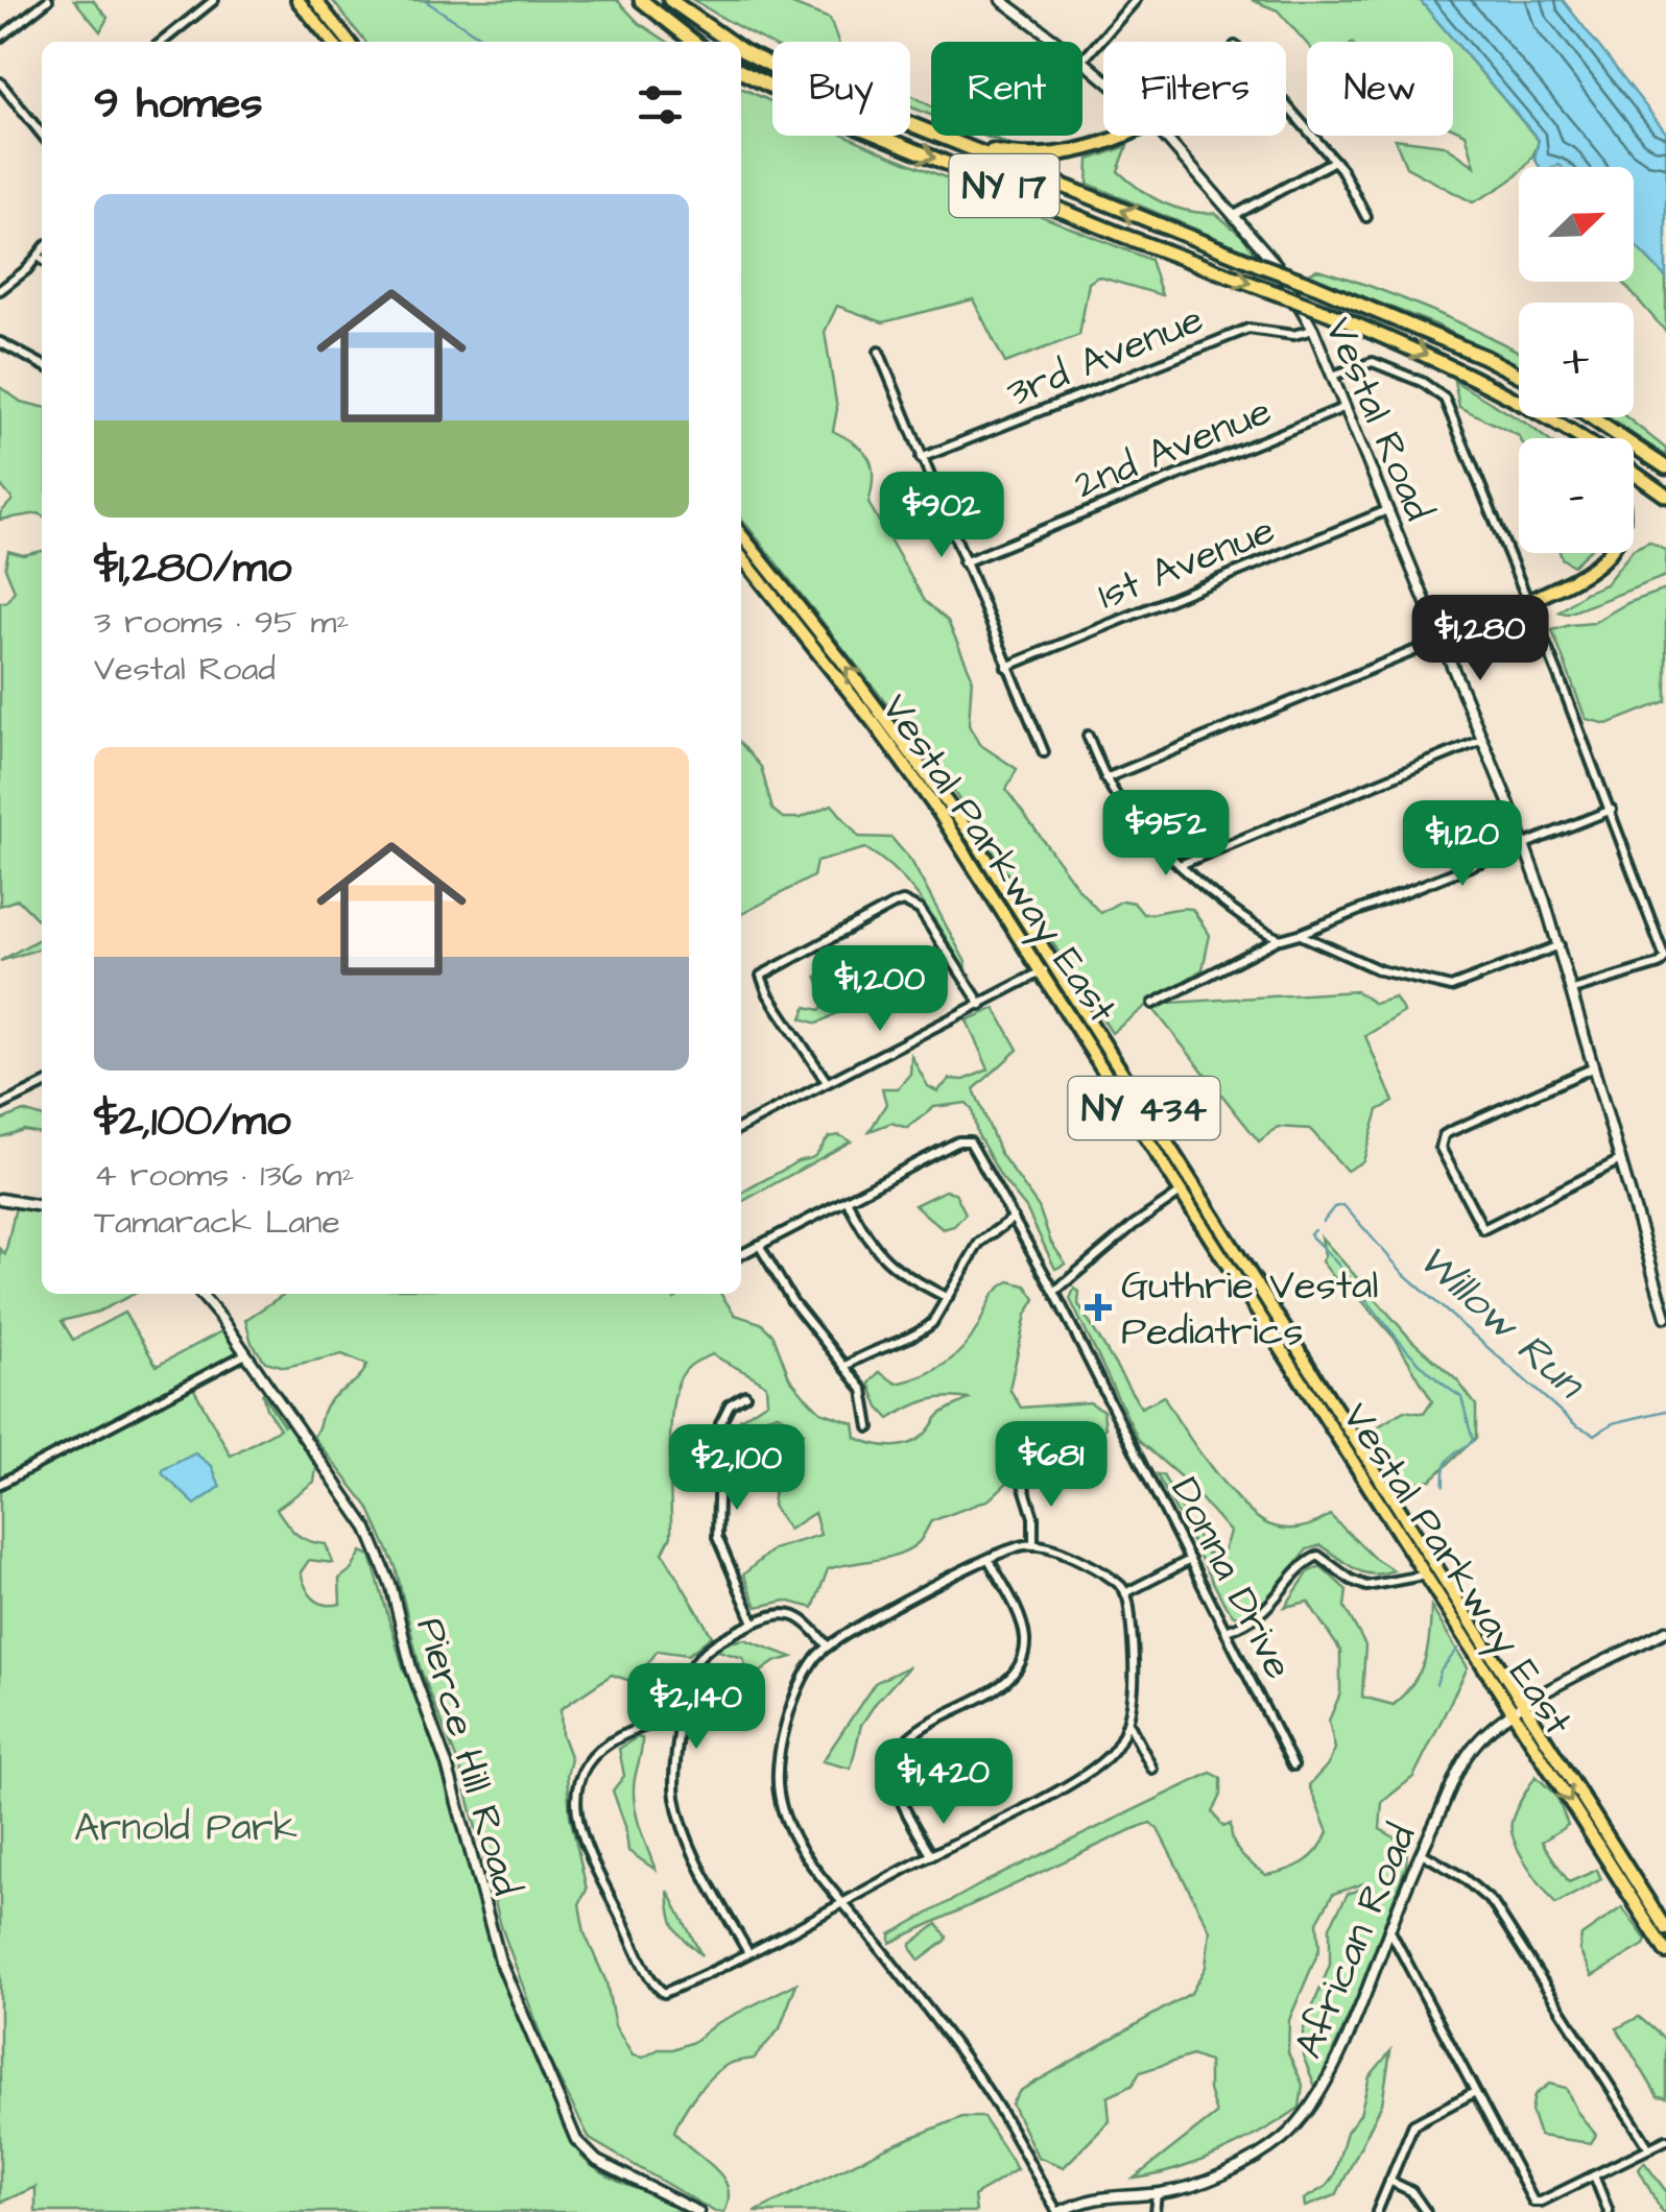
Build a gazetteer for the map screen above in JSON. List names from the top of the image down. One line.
{"streets":{"highway":["NY 17"],"main road":["Vestal Parkway East","NY 434"],"street":["3rd Avenue","Vestal Road","2nd Avenue","1st Avenue","Donna Drive","Pierce Hill Road","African Road"]},"crossings":[["3rd Avenue","Vestal Road"],["Vestal Road","2nd Avenue"],["Vestal Road","1st Avenue"],["Vestal Parkway East","African Road"]],"water":["Willow Run"],"parks":["Arnold Park"],"places":{"health":["Guthrie Vestal Pediatrics"]},"north":"top right","page":{"chip":["Buy","Rent","Filters","New"],"heading":"9 homes","map_buttons":["+","−"],"list":[{"name":"$1,280/mo","note":"3 rooms · 95 m² · Vestal Road"},{"name":"$2,100/mo","note":"4 rooms · 136 m² · Tamarack Lane"}],"price":["$902","$1,280","$952","$1,120","$1,200","$681","$2,100","$2,140","$1,420"]}}
